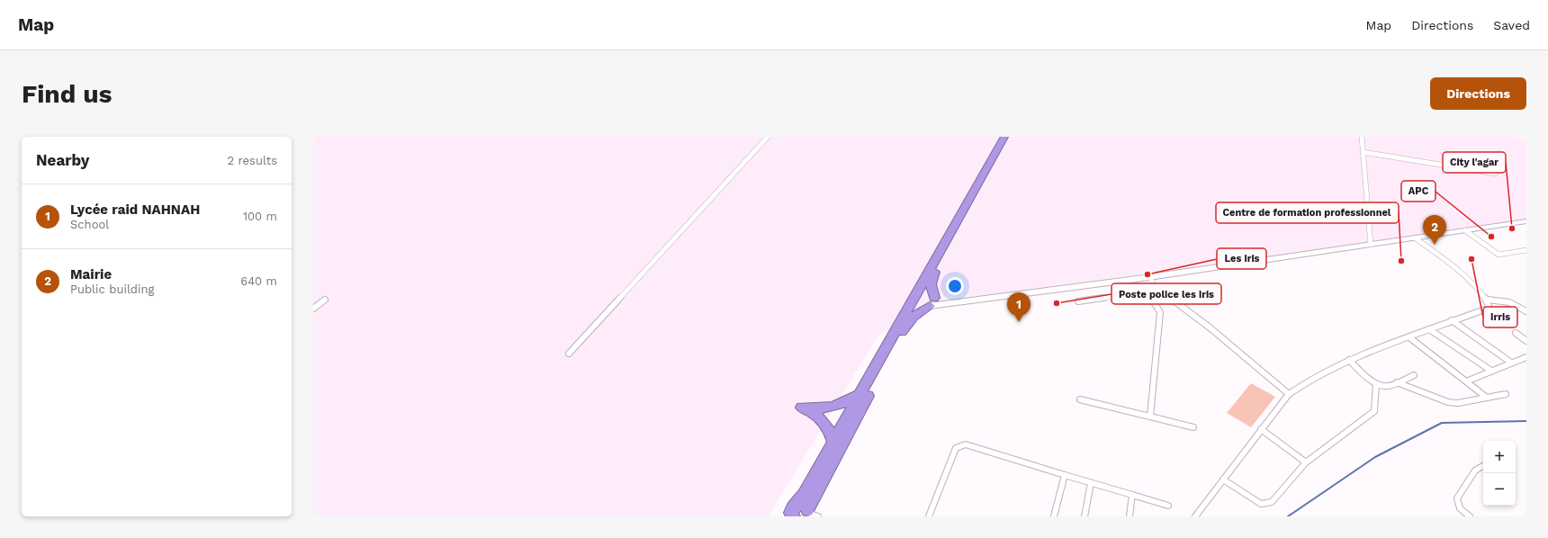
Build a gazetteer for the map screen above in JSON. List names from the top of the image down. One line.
{"places":["City l'agar","APC","Irris","Centre de formation professionnel","Les iris","Poste police les iris"],"page":{"header":"Map","nav":["Map","Directions","Saved"],"buttons":"Directions","title":"Find us","heading":["Nearby","2 results"],"list":[{"mark":"1","name":"Lycée raid NAHNAH","note":"School","value":"100 m"},{"mark":"2","name":"Mairie","note":"Public building","value":"640 m"}],"pins":["2","1"],"map_buttons":["+","−"]}}
